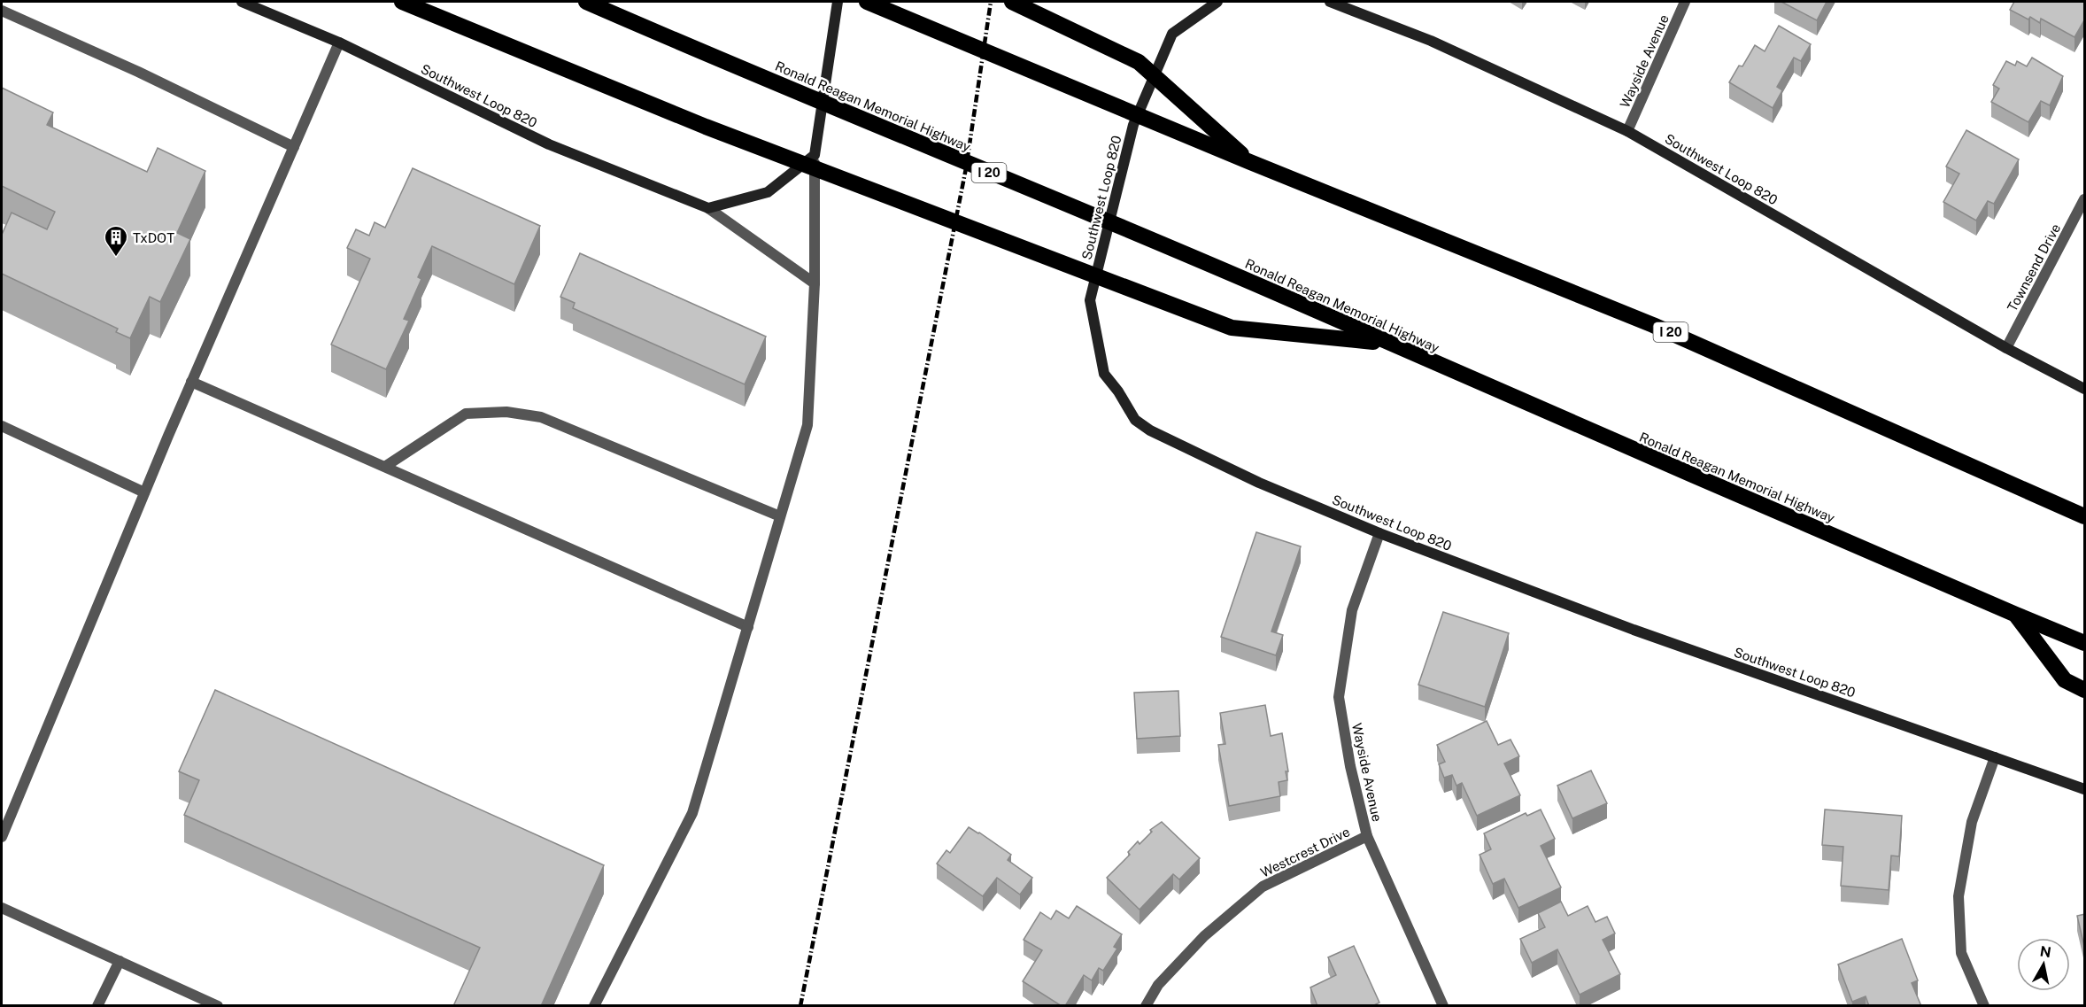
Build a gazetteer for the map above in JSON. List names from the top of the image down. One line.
{"streets":{"highway":["Ronald Reagan Memorial Highway","I 20"],"main road":["Southwest Loop 820"],"street":["Wayside Avenue","Townsend Drive","Westcrest Drive"]},"crossings":[["Wayside Avenue","Southwest Loop 820"],["Wayside Avenue","Westcrest Drive"],["Southwest Loop 820","Townsend Drive"]],"places":{"building":["TxDOT"]},"north":"top"}
